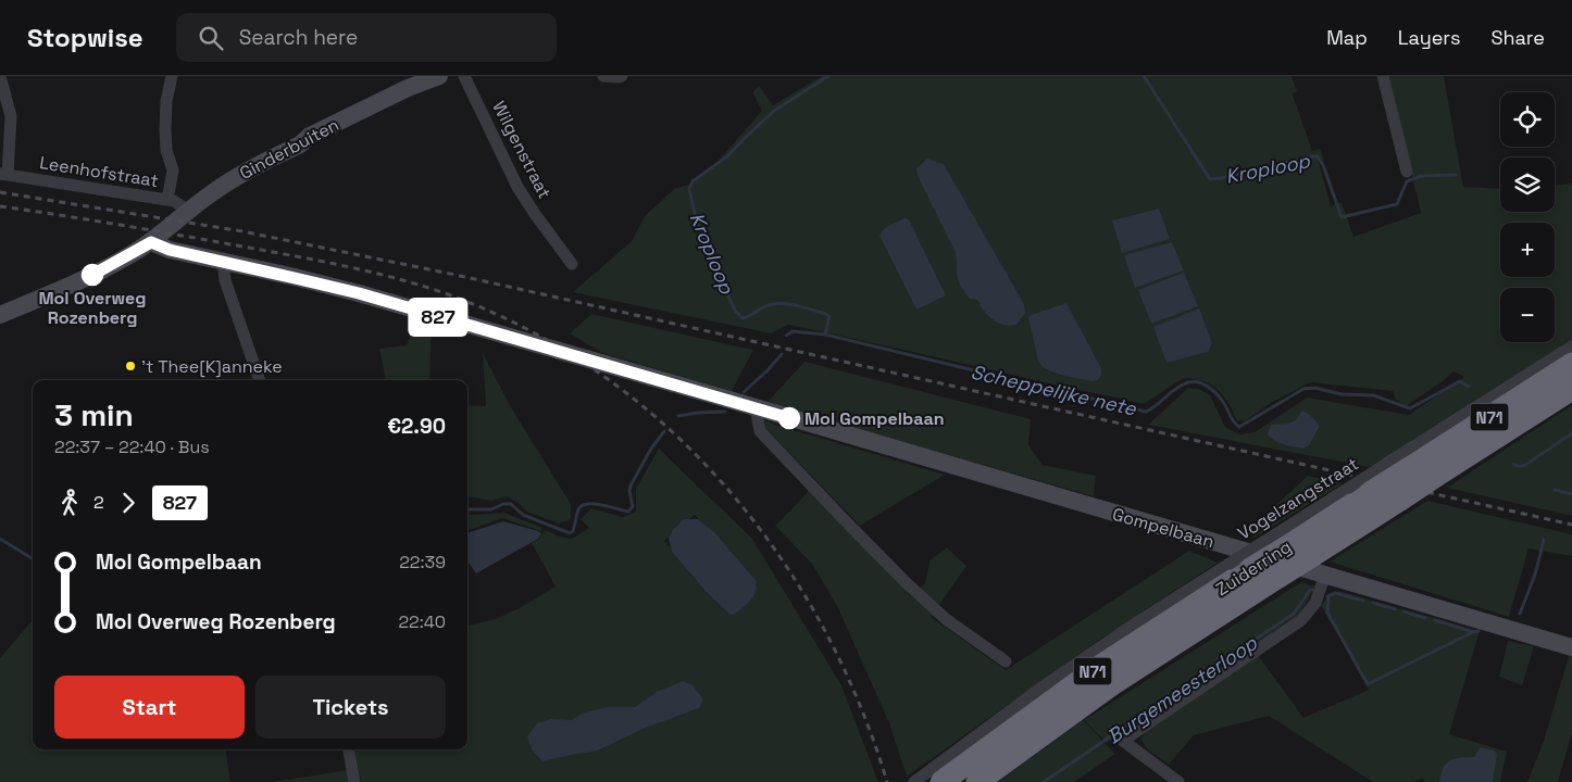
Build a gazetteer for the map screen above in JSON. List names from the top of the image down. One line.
{"streets":{"highway":["N71","Zuiderring"],"street":["Ginderbuiten","Wilgenstraat","Leenhofstraat","Vogelzangstraat","Gompelbaan"]},"crossings":[["Ginderbuiten","Leenhofstraat"],["Ginderbuiten","Gompelbaan"],["Vogelzangstraat","Zuiderring"]],"water":["Kroploop","Scheppelijke nete","Burgemeesterloop"],"places":["Mol Overweg Rozenberg","'t Thee[K]anneke","Mol Gompelbaan"],"lines":["bus line 827"],"page":{"header":"Stopwise","search":"Search here","nav":["Map","Layers","Share"],"on_map":"827","map_buttons":["+","−"],"heading":["3 min","22:37 – 22:40 · Bus","€2.90"],"legs":["2","827"],"list":[{"name":"Mol Gompelbaan","value":"22:39"},{"name":"Mol Overweg Rozenberg","value":"22:40"}],"buttons":["Start","Tickets"]}}
